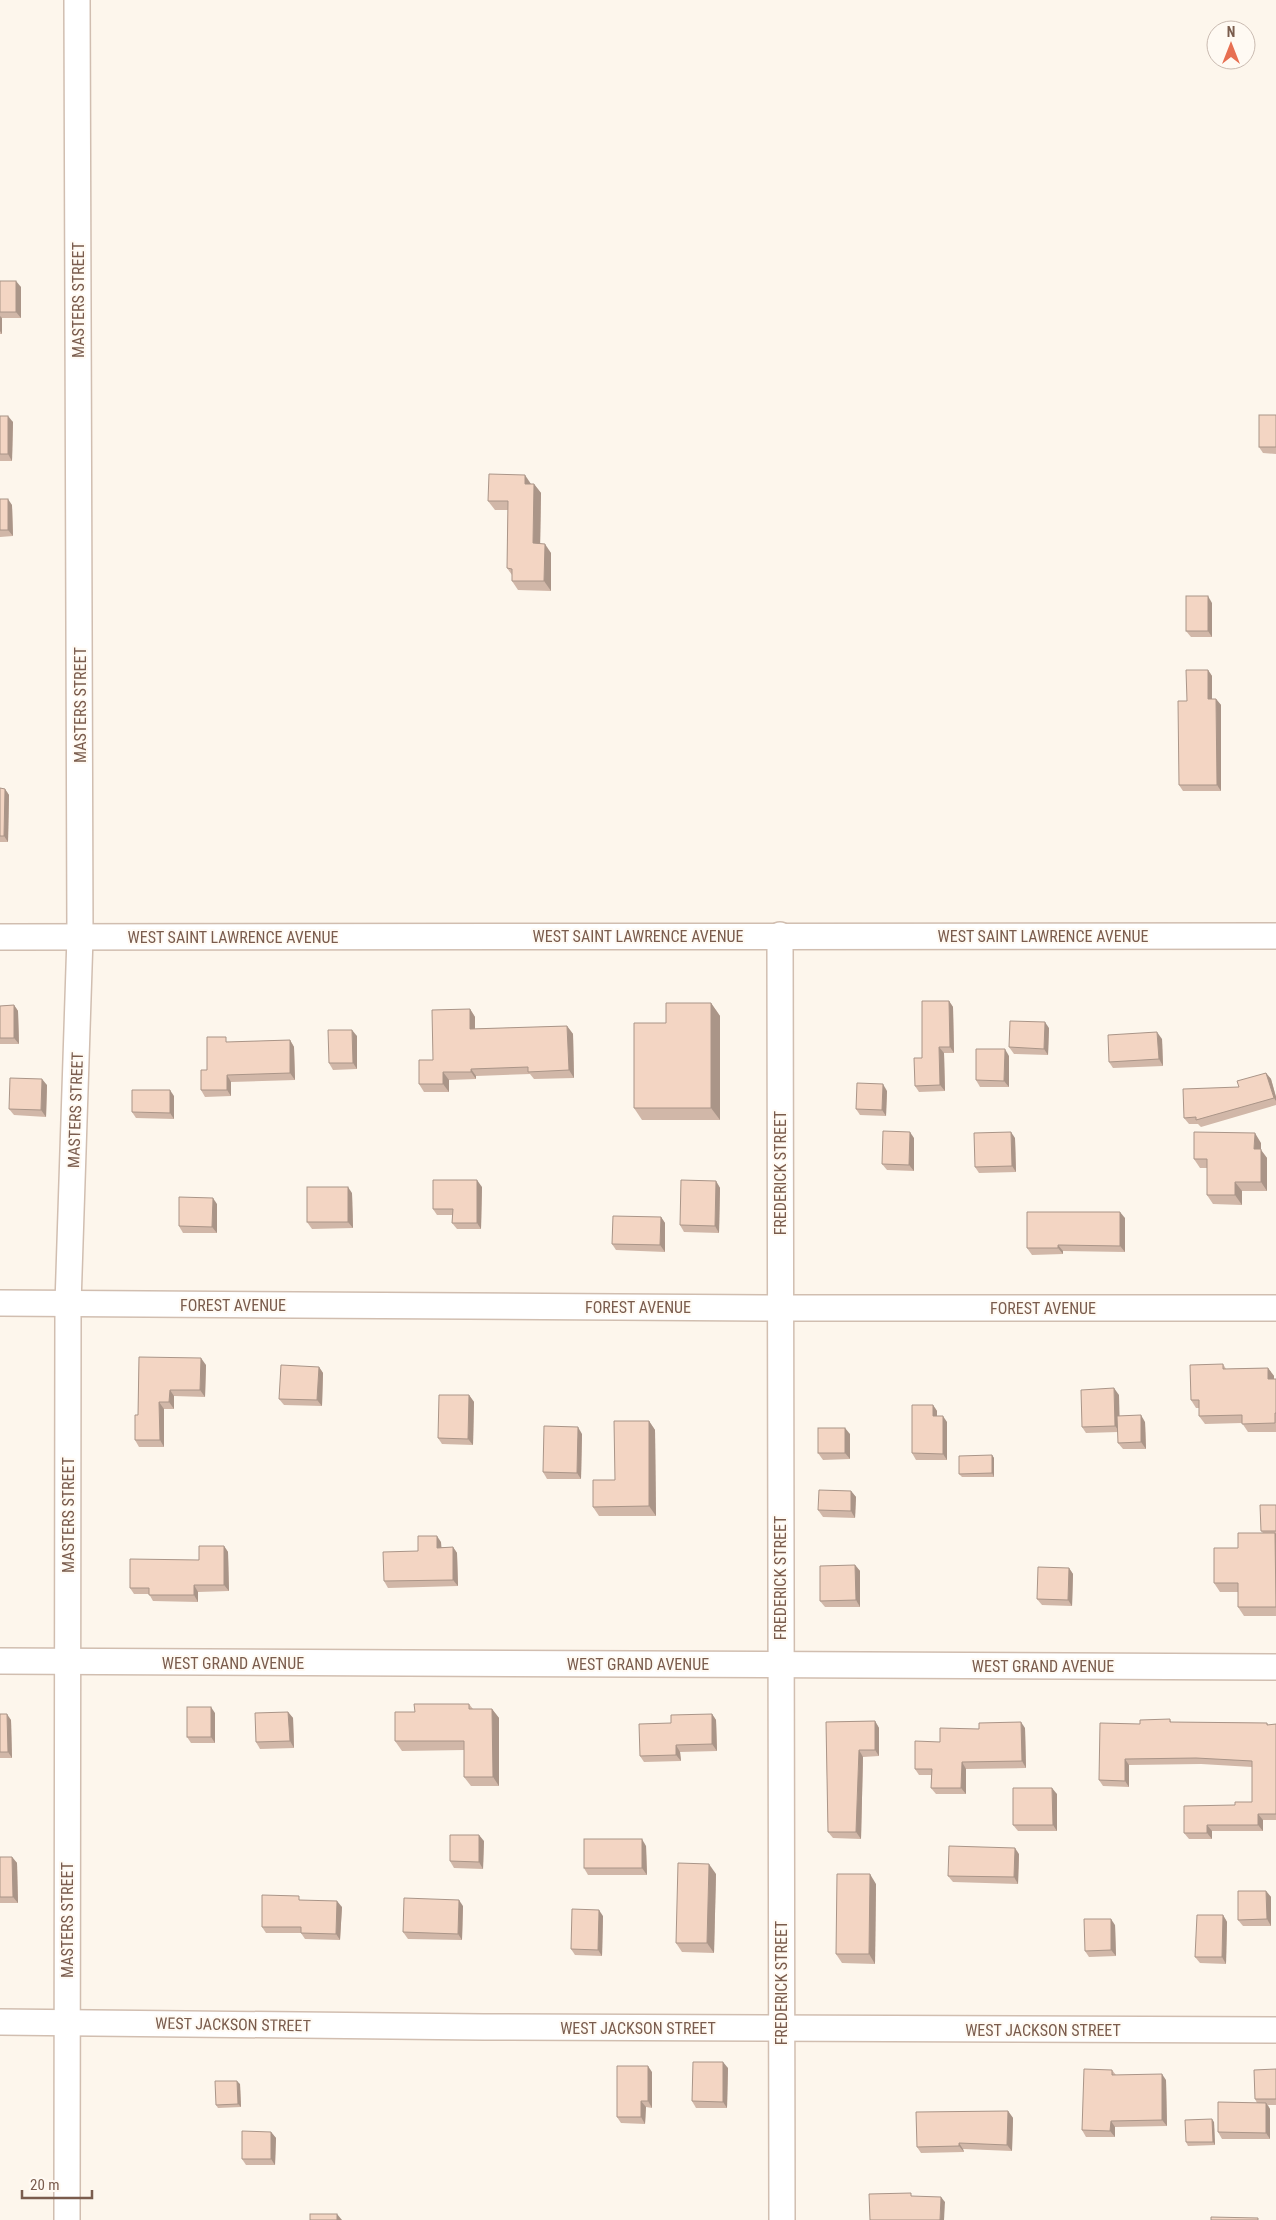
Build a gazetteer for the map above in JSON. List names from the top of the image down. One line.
{"streets":{"street":["MASTERS STREET","WEST SAINT LAWRENCE AVENUE","FREDERICK STREET","FOREST AVENUE","WEST GRAND AVENUE","WEST JACKSON STREET"]},"crossings":[["MASTERS STREET","WEST SAINT LAWRENCE AVENUE"],["MASTERS STREET","FOREST AVENUE"],["MASTERS STREET","WEST GRAND AVENUE"],["MASTERS STREET","WEST JACKSON STREET"],["WEST SAINT LAWRENCE AVENUE","FREDERICK STREET"],["FREDERICK STREET","FOREST AVENUE"],["FREDERICK STREET","WEST GRAND AVENUE"],["FREDERICK STREET","WEST JACKSON STREET"]],"scale_bar":"20 m","north":"top"}
